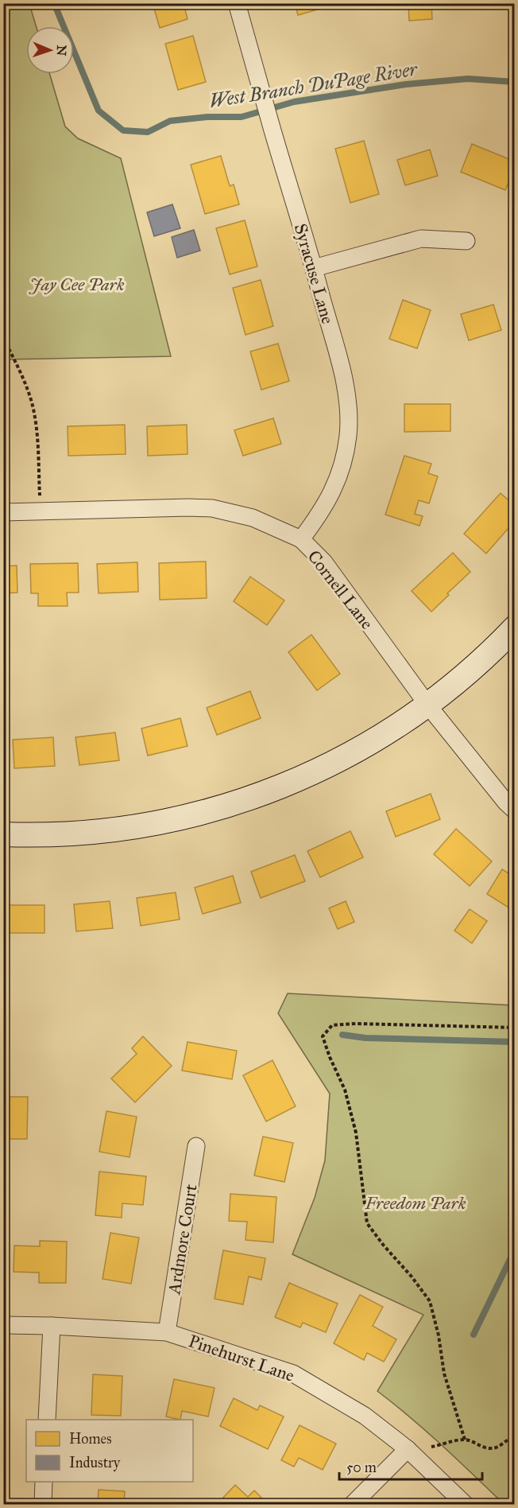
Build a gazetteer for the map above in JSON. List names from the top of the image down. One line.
{"streets":{"street":["Syracuse Lane","Cornell Lane","Ardmore Court","Pinehurst Lane"]},"crossings":[["Syracuse Lane","Cornell Lane"],["Ardmore Court","Pinehurst Lane"]],"water":["West Branch DuPage River"],"parks":["Jay Cee Park","Freedom Park"],"legend":["Homes","Industry"],"scale_bar":"50 m","north":"right"}
